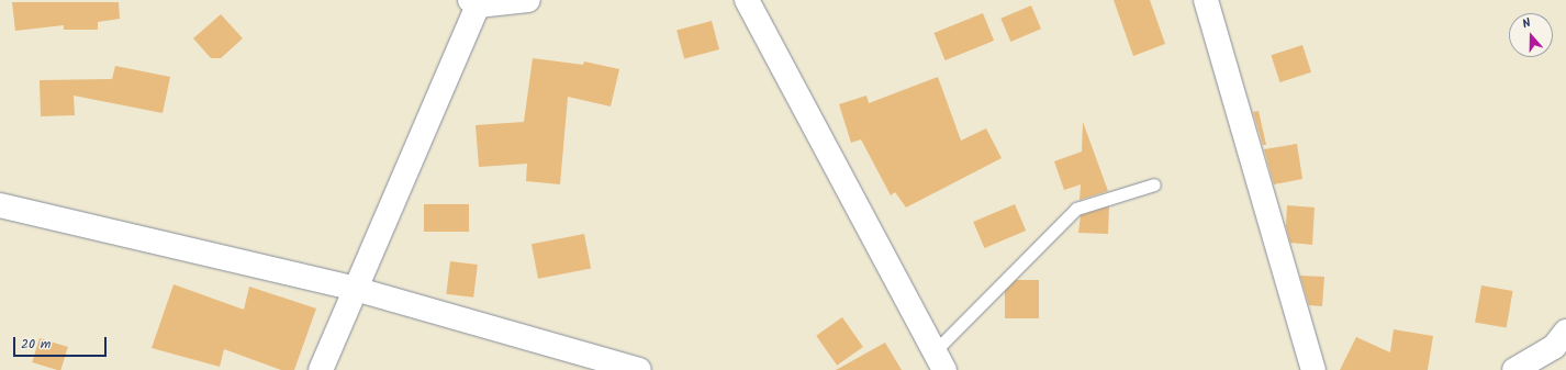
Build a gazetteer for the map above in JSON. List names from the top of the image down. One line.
{"scale_bar":"20 m","north":"top"}
